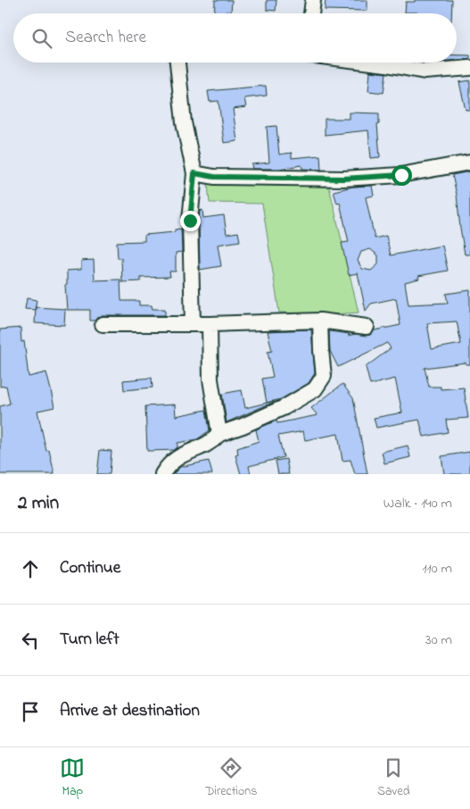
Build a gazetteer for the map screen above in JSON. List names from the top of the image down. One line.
{"page":{"search":"Search here","heading":["2 min","Walk · 140 m"],"list":[["Continue","110 m"],["Turn left","30 m"],"Arrive at destination"],"nav":["Map","Directions","Saved"]}}
